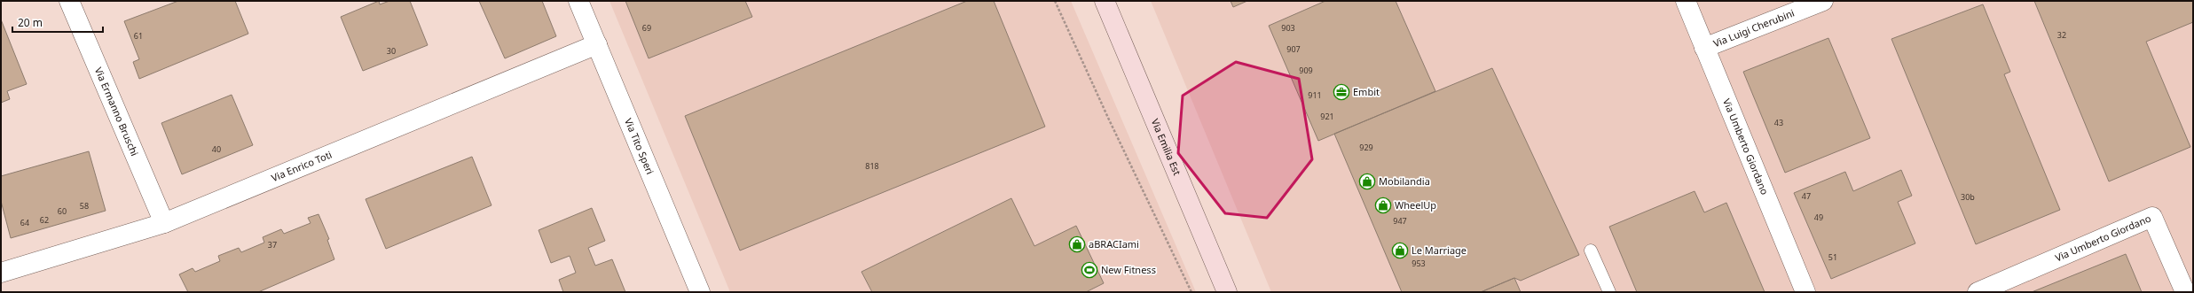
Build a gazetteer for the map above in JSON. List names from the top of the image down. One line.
{"streets":{"main road":["Via Emilia Est"],"street":["Via Luigi Cherubini","Via Ermanno Bruschi","Via Tito Speri","Via Umberto Giordano","Via Enrico Toti"]},"crossings":[["Via Luigi Cherubini","Via Umberto Giordano"],["Via Ermanno Bruschi","Via Enrico Toti"],["Via Tito Speri","Via Enrico Toti"]],"places":{"office":["Embit"],"shop":["Mobilandia","WheelUp","aBRACIami","Le Marriage"],"sports":["New Fitness"]},"house_numbers":["69","903","32","61","907","30","909","911","921","43","929","40","818","47","30b","58","60","49","62","947","64","37","51","953"],"scale_bar":"20 m"}
